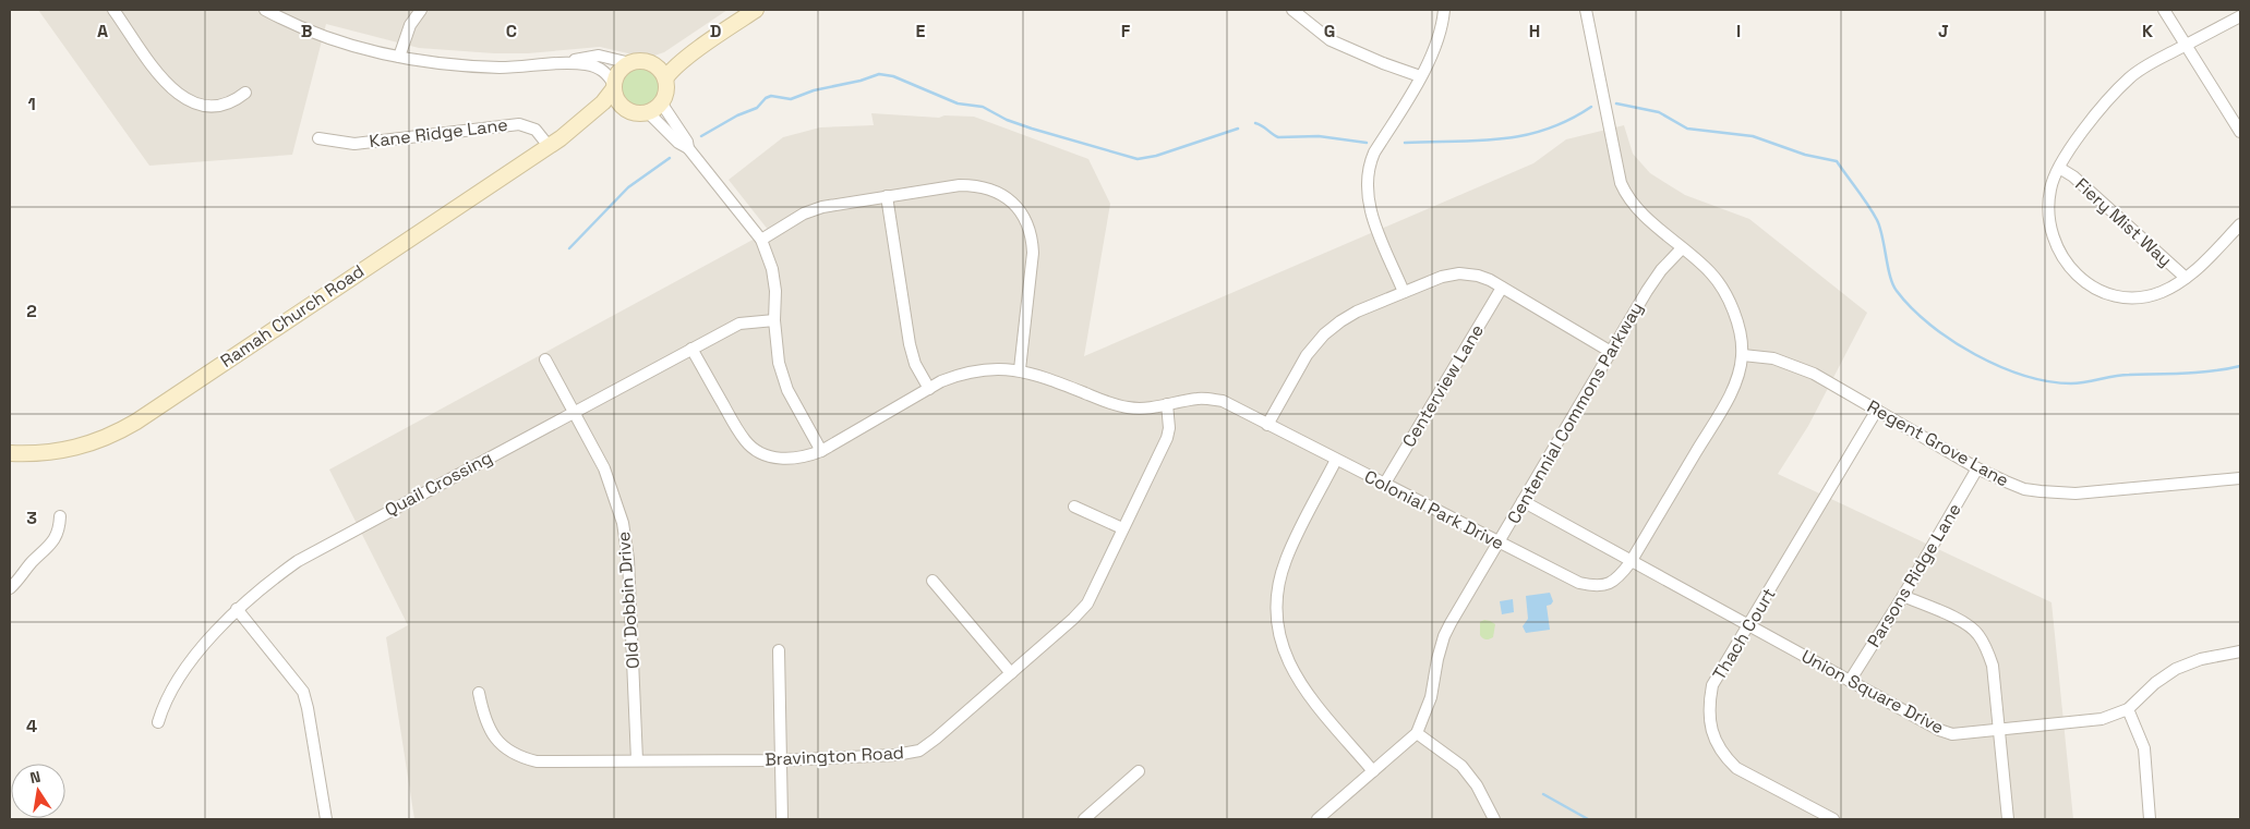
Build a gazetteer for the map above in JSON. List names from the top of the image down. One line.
{"streets":{"main road":["Ramah Church Road"],"street":["Kane Ridge Lane","Fiery Mist Way","Centerview Lane","Centennial Commons Parkway","Regent Grove Lane","Quail Crossing","Colonial Park Drive","Parsons Ridge Lane","Old Dobbin Drive","Thach Court","Union Square Drive","Bravington Road"]},"crossings":[["Kane Ridge Lane","Ramah Church Road"],["Centerview Lane","Colonial Park Drive"],["Centennial Commons Parkway","Colonial Park Drive"],["Centennial Commons Parkway","Union Square Drive"],["Regent Grove Lane","Colonial Park Drive"],["Regent Grove Lane","Parsons Ridge Lane"],["Regent Grove Lane","Thach Court"],["Quail Crossing","Colonial Park Drive"],["Quail Crossing","Old Dobbin Drive"],["Colonial Park Drive","Union Square Drive"],["Colonial Park Drive","Bravington Road"],["Parsons Ridge Lane","Union Square Drive"],["Old Dobbin Drive","Bravington Road"],["Thach Court","Union Square Drive"]],"north":"top","grid":{"columns":["A","B","C","D","E","F","G","H","I","J","K"],"rows":["1","2","3","4"]}}
